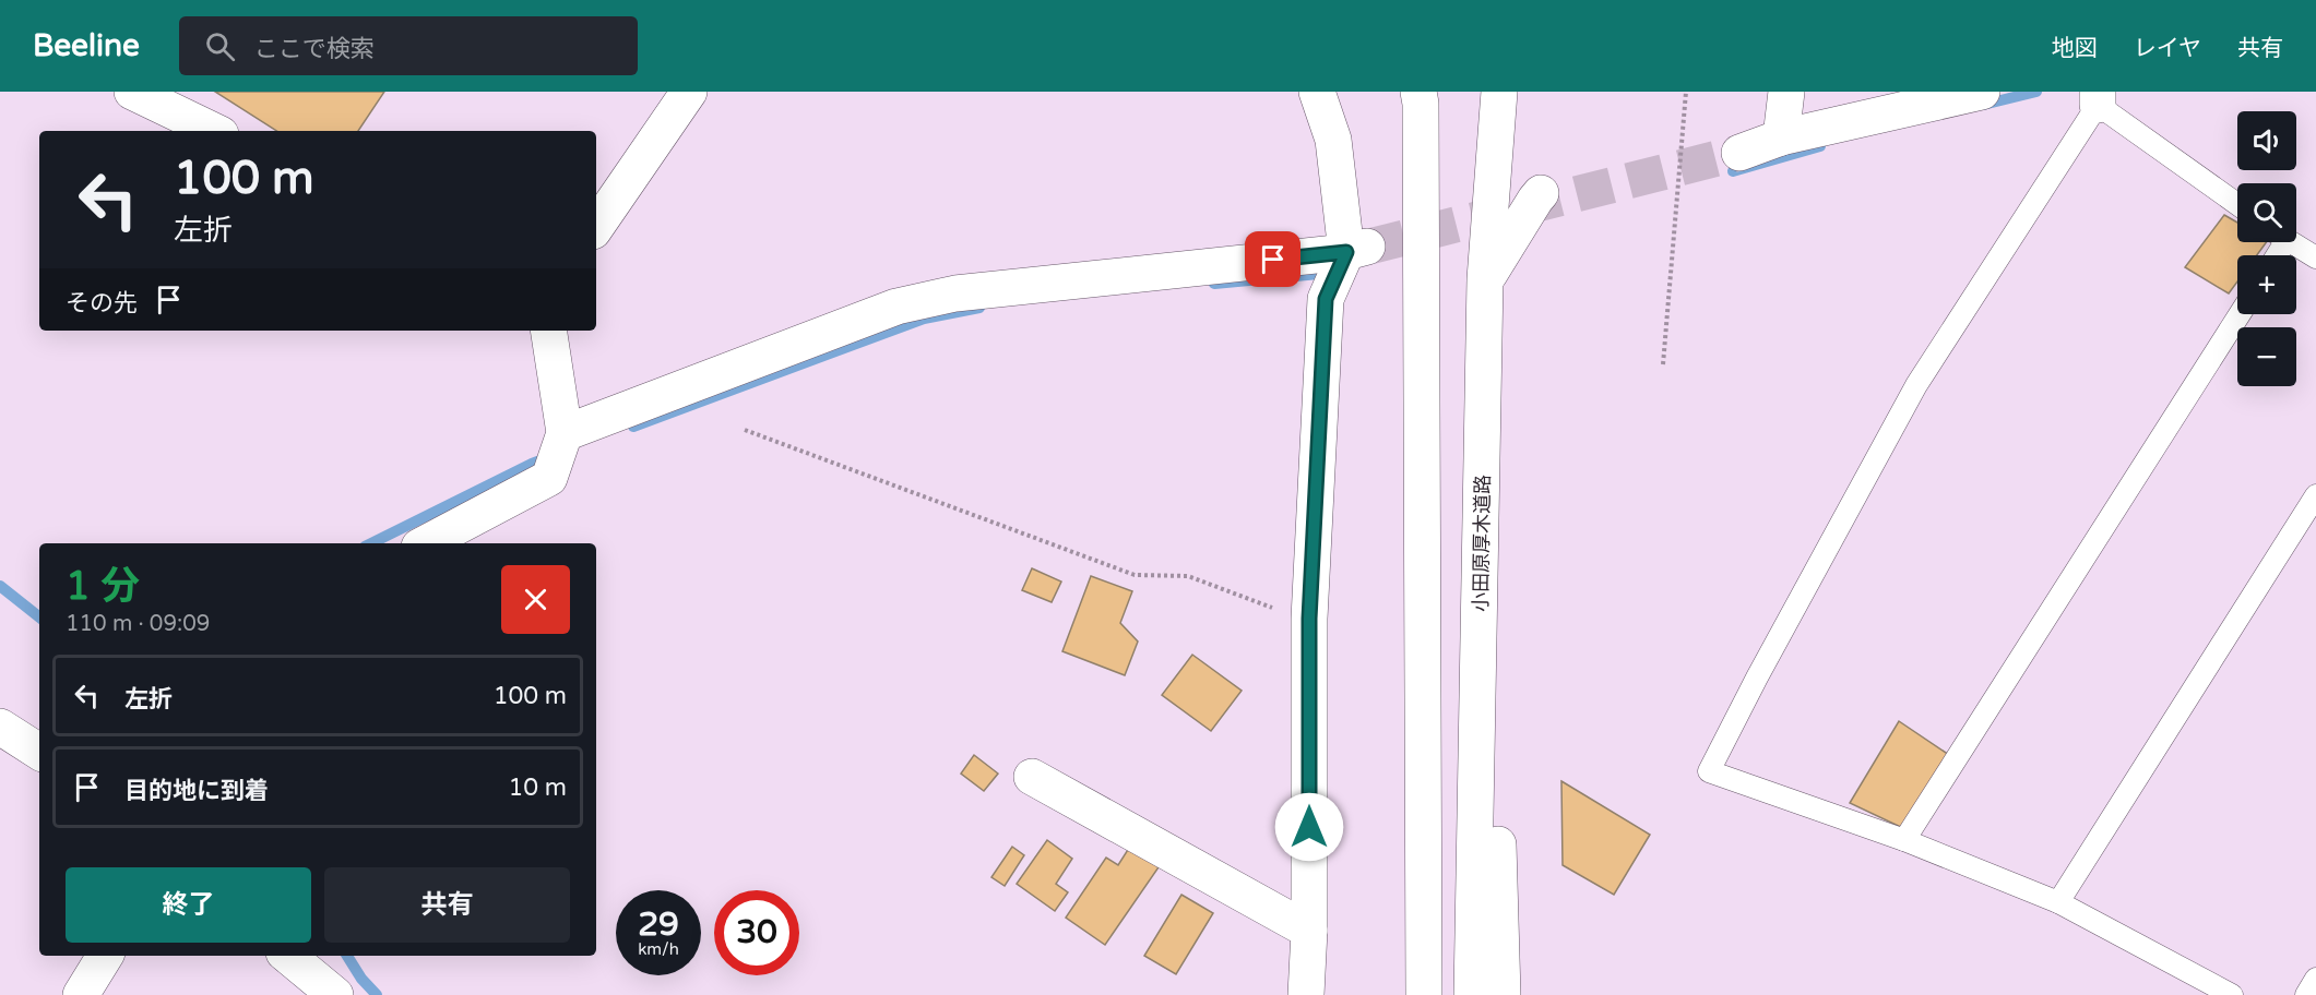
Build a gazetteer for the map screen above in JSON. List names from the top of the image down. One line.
{"streets":{"main road":["小田原厚木道路"]},"page":{"header":"Beeline","search":"ここで検索","nav":["地図","レイヤ","共有"],"map_buttons":["+","−"],"turn":["100 m","左折"],"then":"その先","heading":["1 分","110 m · 09:09"],"list":[{"name":"左折","value":"100 m"},{"name":"目的地に到着","value":"10 m"}],"buttons":["終了","共有"],"speed":"29 km/h","limit":"30"}}
